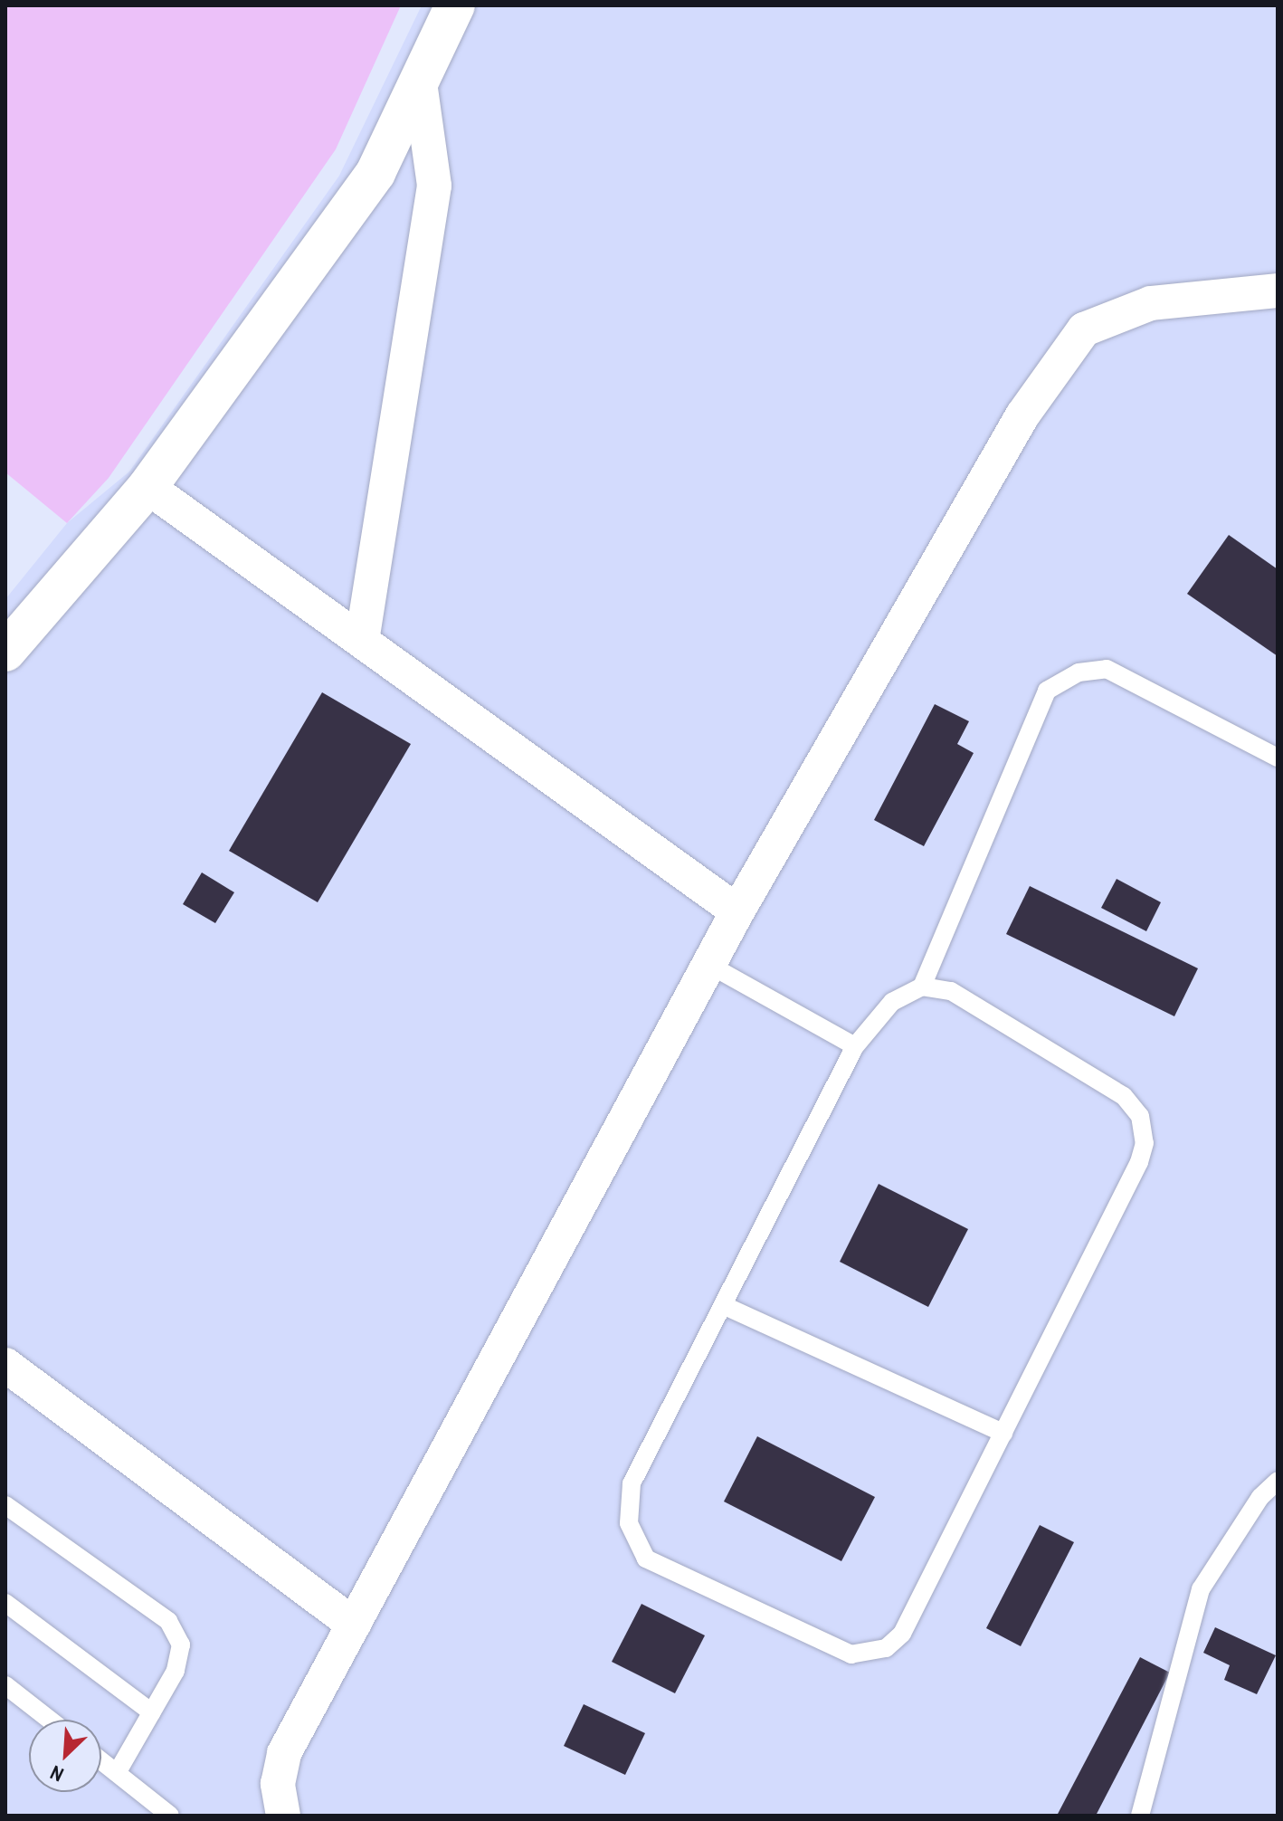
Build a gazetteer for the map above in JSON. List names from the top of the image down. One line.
{"north":"bottom left"}
